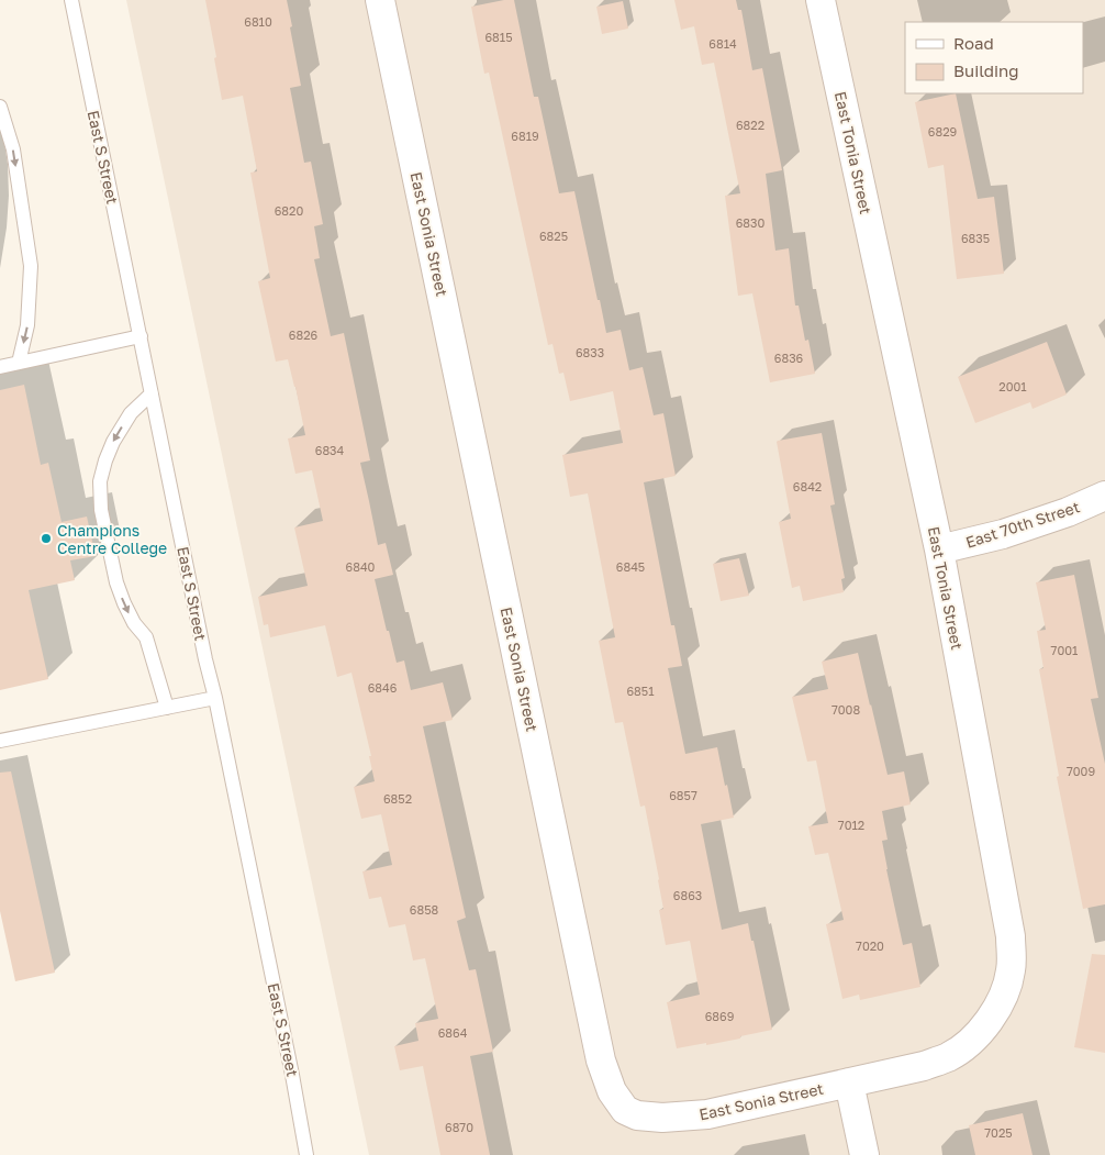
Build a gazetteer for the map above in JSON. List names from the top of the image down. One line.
{"streets":{"street":["East Tonia Street","East Sonia Street","East 70th Street"],"lane":["East S Street"]},"crossings":[["East Tonia Street","East Sonia Street"],["East Tonia Street","East 70th Street"]],"places":["Champions Centre College"],"house_numbers":["6810","6815","6814","6822","6829","6819","6820","6830","6825","6835","6826","6833","6836","2001","6834","6842","6840","6845","7001","6846","6851","7008","7009","6857","6852","7012","6863","6858","7020","6869","6864","6870","7025"],"legend":["Road","Building"]}
